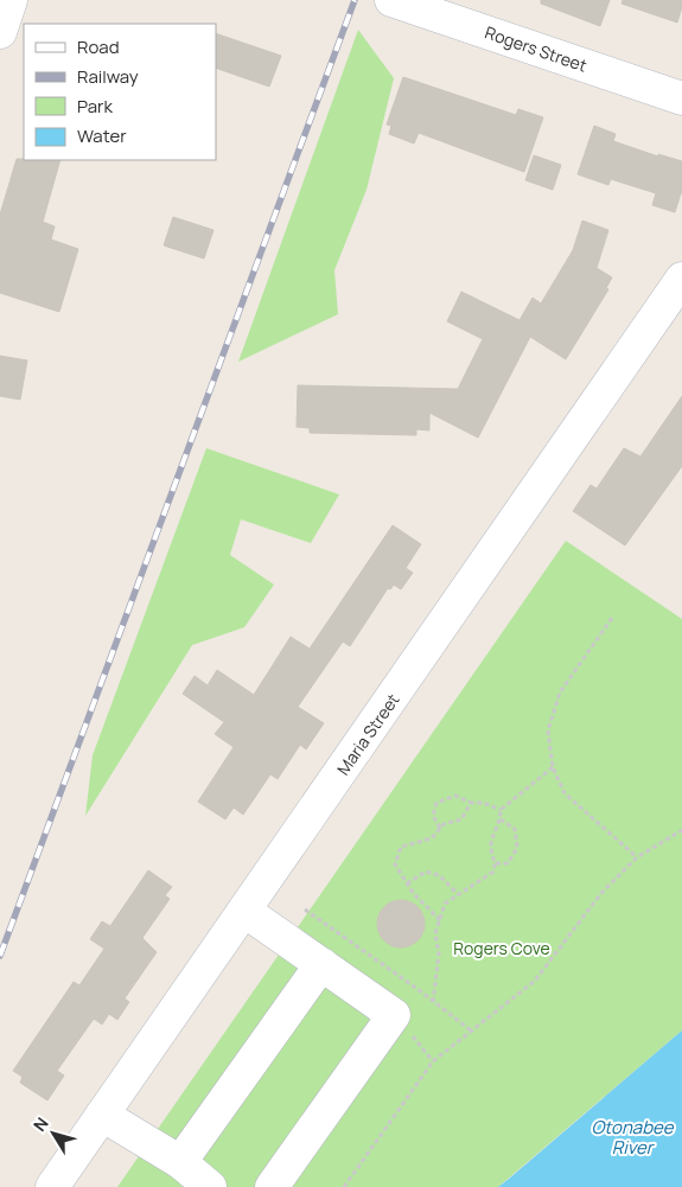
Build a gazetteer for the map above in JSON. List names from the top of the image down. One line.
{"streets":{"street":["Rogers Street","Maria Street"]},"water":["Otonabee River"],"parks":["Rogers Cove"],"legend":["Road","Railway","Park","Water"],"north":"top left"}
